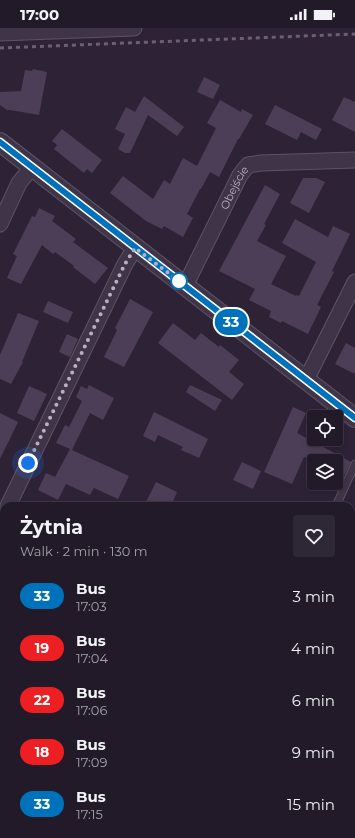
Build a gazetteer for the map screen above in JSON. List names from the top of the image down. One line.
{"streets":{"street":["Obejście"]},"lines":["bus line 33"],"page":{"status":"17:00","on_map":"33","heading":["Żytnia","Walk · 2 min · 130 m"],"list":[{"mark":"33","name":"Bus","note":"17:03","value":"3 min"},{"mark":"19","name":"Bus","note":"17:04","value":"4 min"},{"mark":"22","name":"Bus","note":"17:06","value":"6 min"},{"mark":"18","name":"Bus","note":"17:09","value":"9 min"},{"mark":"33","name":"Bus","note":"17:15","value":"15 min"}]}}
